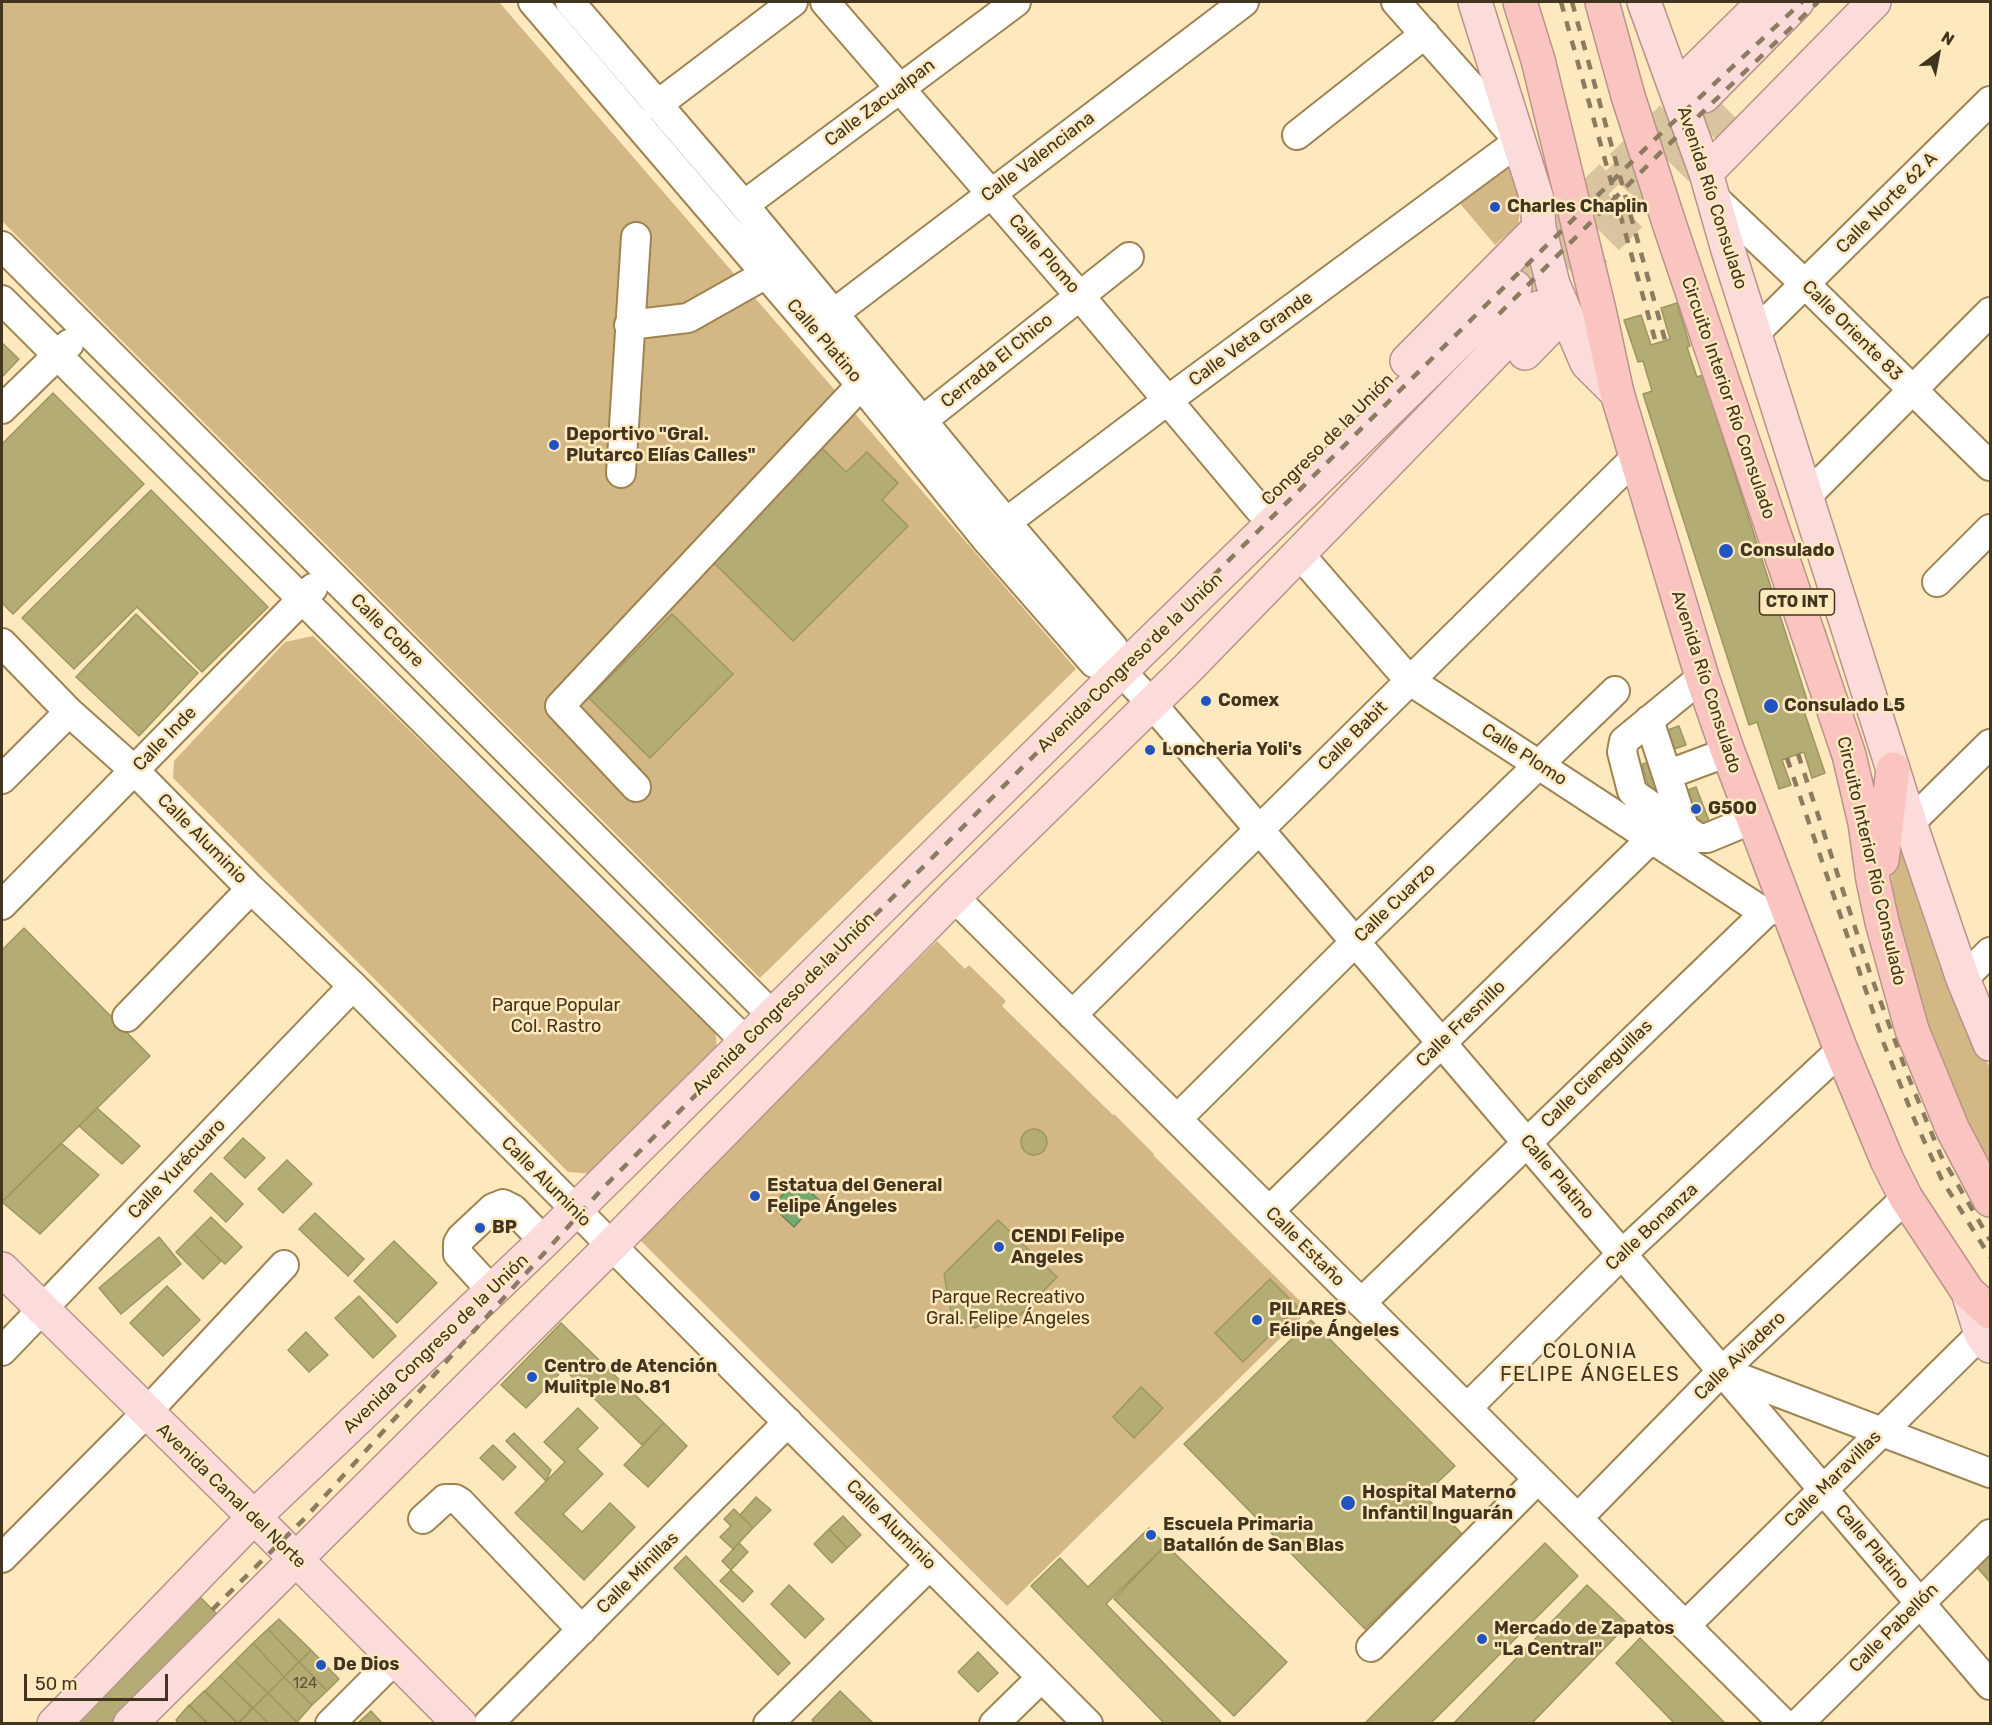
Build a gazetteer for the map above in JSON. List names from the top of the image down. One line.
{"streets":{"highway":["Avenida Río Consulado","Circuito Interior Río Consulado","CTO INT"],"main road":["Congreso de la Unión","Avenida Congreso de la Unión","Avenida Canal del Norte"],"street":["Calle Zacualpan","Calle Valenciana","Calle Norte 62 A","Calle Plomo","Calle Oriente 83","Calle Veta Grande","Calle Platino","Cerrada El Chico","Calle Cobre","Calle Babit","Calle Inde","Calle Aluminio","Calle Cuarzo","Calle Fresnillo","Calle Cieneguillas","Calle Yurécuaro","Calle Bonanza","Calle Estaño","Calle Aviadero","Calle Maravillas","Calle Minillas","Calle Pabellón"]},"crossings":[["Calle Zacualpan","Calle Plomo"],["Calle Zacualpan","Calle Platino"],["Calle Valenciana","Calle Plomo"],["Calle Valenciana","Calle Platino"],["Avenida Río Consulado","Calle Norte 62 A"],["Avenida Río Consulado","Calle Plomo"],["Avenida Río Consulado","Calle Oriente 83"],["Avenida Río Consulado","Calle Veta Grande"],["Avenida Río Consulado","Congreso de la Unión"],["Avenida Río Consulado","Avenida Congreso de la Unión"],["Avenida Río Consulado","Calle Babit"],["Avenida Río Consulado","Calle Cieneguillas"],["Avenida Río Consulado","Calle Bonanza"],["Avenida Río Consulado","Calle Aviadero"],["Avenida Río Consulado","Calle Maravillas"],["Calle Norte 62 A","Calle Oriente 83"],["Calle Plomo","Calle Veta Grande"],["Calle Plomo","Cerrada El Chico"],["Calle Plomo","Congreso de la Unión"],["Calle Plomo","Calle Babit"],["Calle Plomo","Calle Cuarzo"],["Calle Plomo","Calle Fresnillo"],["Calle Plomo","Calle Cieneguillas"],["Calle Veta Grande","Calle Platino"],["Calle Platino","Cerrada El Chico"],["Calle Platino","Congreso de la Unión"],["Calle Platino","Avenida Congreso de la Unión"],["Calle Platino","Calle Babit"],["Calle Platino","Calle Cuarzo"],["Calle Platino","Calle Fresnillo"],["Calle Platino","Calle Cieneguillas"],["Calle Platino","Calle Bonanza"],["Calle Platino","Calle Aviadero"],["Calle Platino","Calle Maravillas"],["Calle Platino","Calle Pabellón"],["Congreso de la Unión","Avenida Congreso de la Unión"],["Calle Cobre","Avenida Congreso de la Unión"],["Calle Cobre","Calle Inde"],["Avenida Congreso de la Unión","Calle Aluminio"],["Avenida Congreso de la Unión","Avenida Canal del Norte"],["Calle Babit","Calle Estaño"],["Calle Inde","Calle Aluminio"],["Calle Aluminio","Calle Yurécuaro"],["Calle Aluminio","Calle Minillas"],["Calle Cuarzo","Calle Estaño"],["Calle Fresnillo","Calle Estaño"],["Calle Cieneguillas","Calle Estaño"],["Calle Yurécuaro","Avenida Canal del Norte"],["Calle Bonanza","Calle Estaño"],["Calle Estaño","Calle Aviadero"],["Calle Estaño","Calle Maravillas"]],"districts":["COLONIA FELIPE ÁNGELES"],"parks":["Parque Popular Col. Rastro","Parque Recreativo Gral. Felipe Ángeles"],"places":["Charles Chaplin","Deportivo \"Gral. Plutarco Elías Calles\"","Consulado","Comex","Consulado L5","Loncheria Yoli's","G500","Estatua del General Felipe Ángeles","BP","CENDI Felipe Angeles","PILARES Félipe Ángeles","Centro de Atención Mulitple No.81","Hospital Materno Infantil Inguarán","Escuela Primaria Batallón de San Blas","Mercado de Zapatos \"La Central\"","De Dios"],"house_numbers":["124"],"scale_bar":"50 m","north":"top right"}
